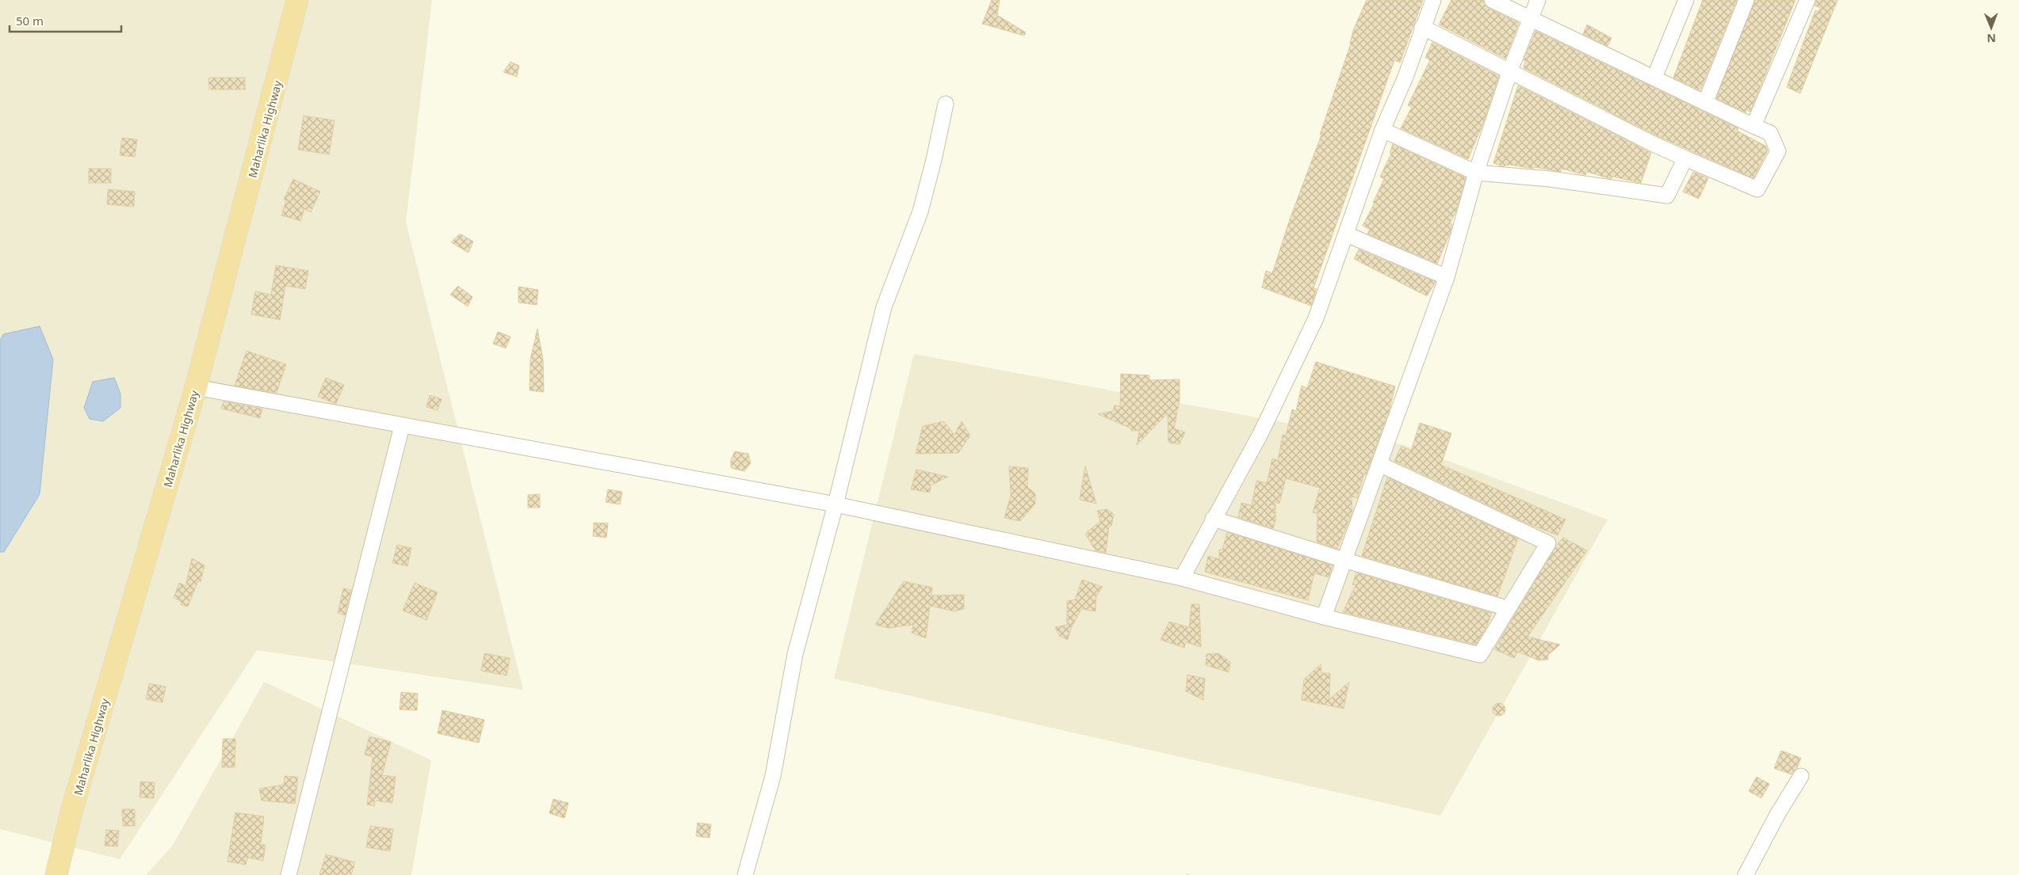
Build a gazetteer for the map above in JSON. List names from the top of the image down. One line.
{"streets":{"highway":["Maharlika Highway"]},"scale_bar":"50 m","north":"bottom"}
